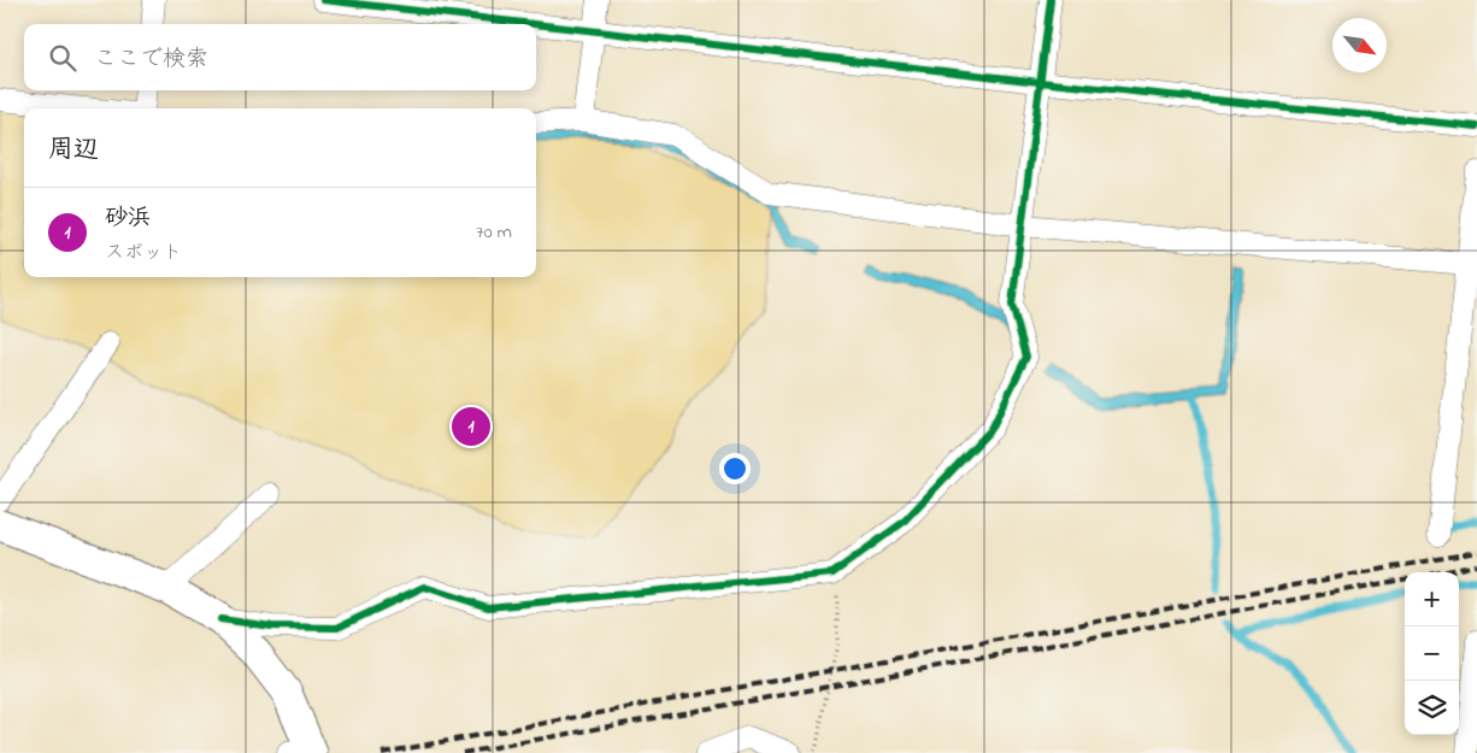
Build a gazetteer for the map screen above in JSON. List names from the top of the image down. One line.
{"north":"bottom right","page":{"search":"ここで検索","heading":"周辺","list":[{"mark":"1","name":"砂浜","note":"スポット","value":"70 m"}],"pins":"1","map_buttons":["+","−"]}}
